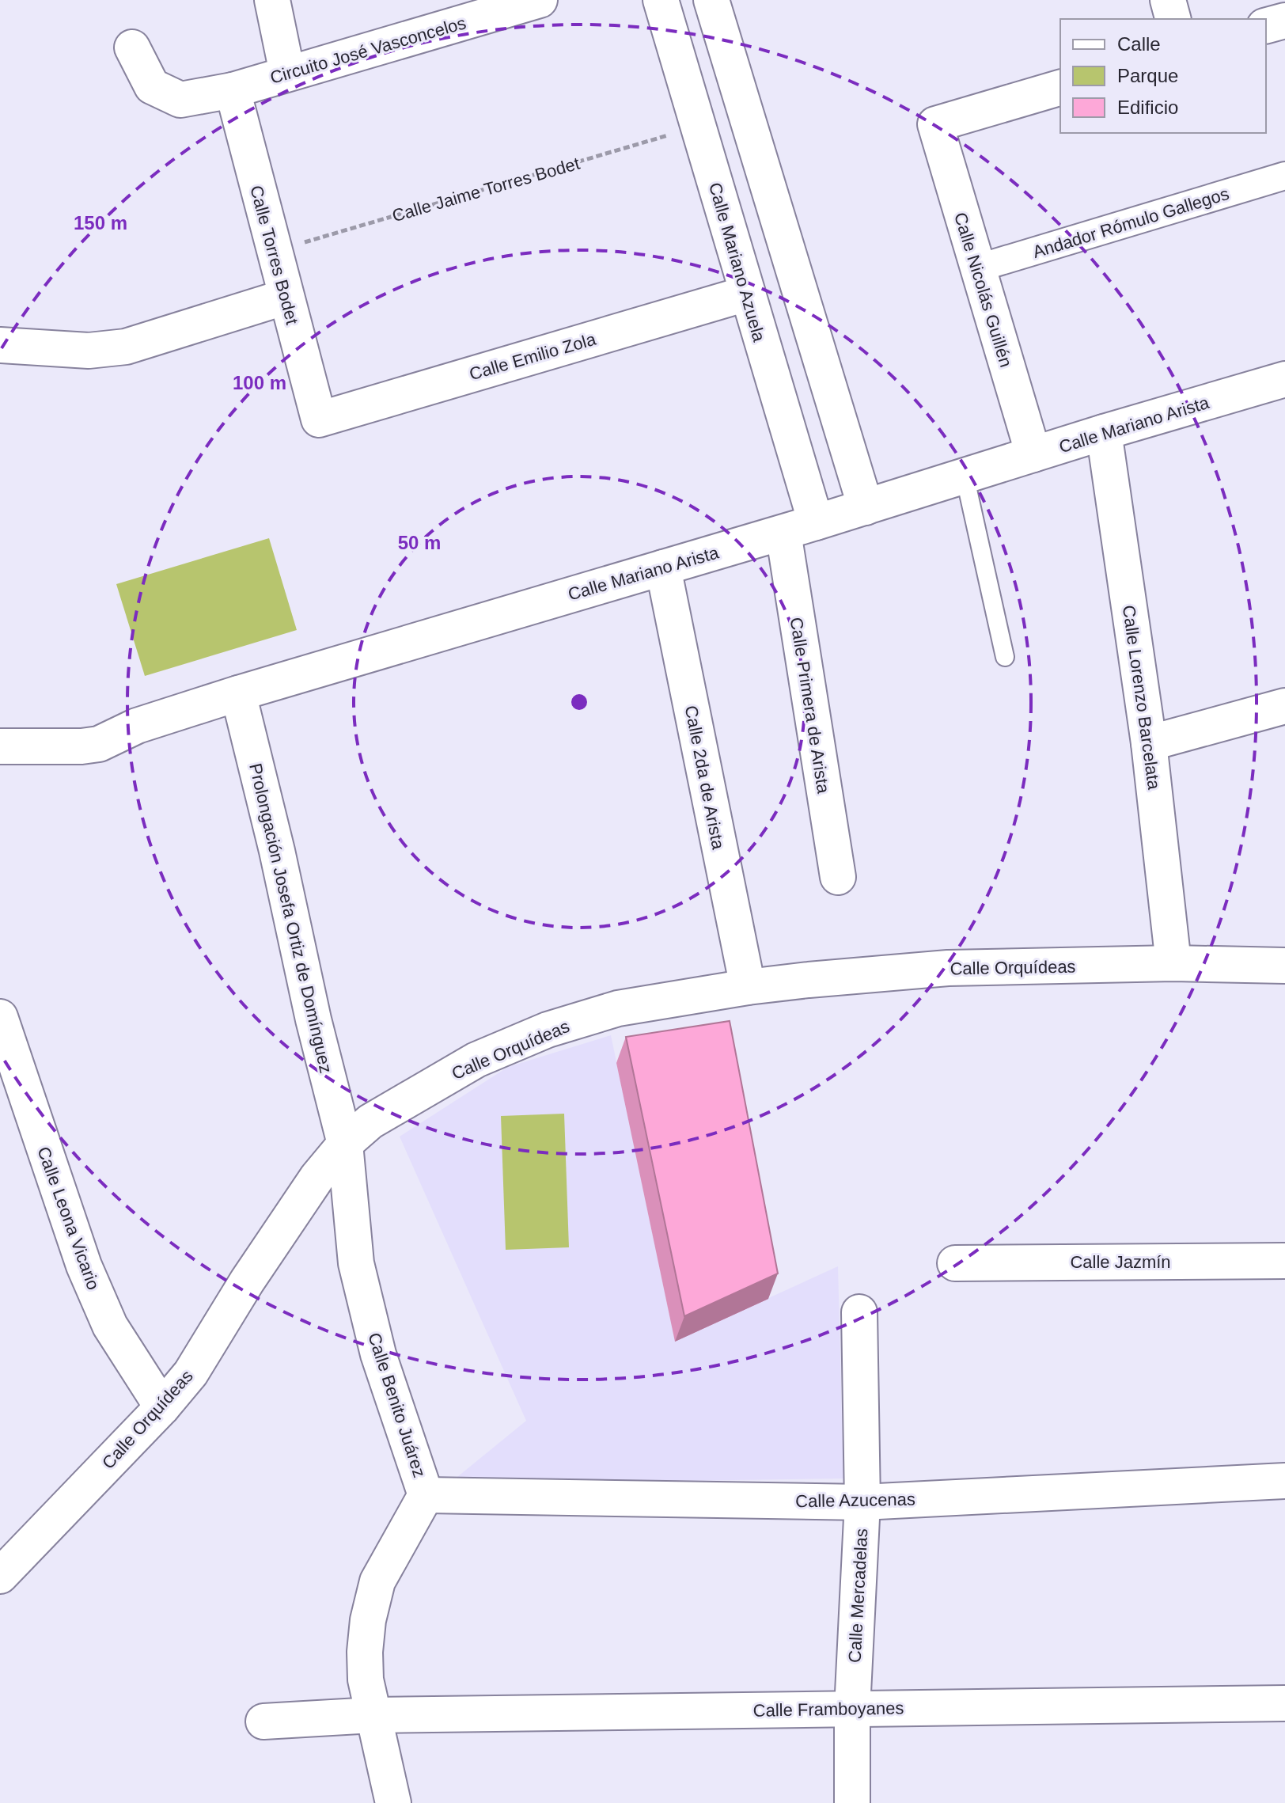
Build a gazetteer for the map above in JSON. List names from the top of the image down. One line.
{"streets":{"street":["Circuito José Vasconcelos","Andador Rómulo Gallegos","Calle Torres Bodet","Calle Mariano Azuela","Calle Nicolás Guillén","Calle Emilio Zola","Calle Mariano Arista","Calle Lorenzo Barcelata","Calle Primera de Arista","Calle 2da de Arista","Prolongación Josefa Ortiz de Domínguez","Calle Orquídeas","Calle Leona Vicario","Calle Jazmín","Calle Benito Juárez","Calle Azucenas","Calle Mercadelas","Calle Framboyanes"],"path":["Calle Jaime Torres Bodet"]},"crossings":[["Circuito José Vasconcelos","Calle Torres Bodet"],["Calle Jaime Torres Bodet","Calle Torres Bodet"],["Calle Jaime Torres Bodet","Calle Mariano Azuela"],["Andador Rómulo Gallegos","Calle Nicolás Guillén"],["Calle Torres Bodet","Calle Emilio Zola"],["Calle Mariano Azuela","Calle Emilio Zola"],["Calle Mariano Azuela","Calle Mariano Arista"],["Calle Nicolás Guillén","Calle Mariano Arista"],["Calle Mariano Arista","Calle Lorenzo Barcelata"],["Calle Mariano Arista","Calle Primera de Arista"],["Calle Mariano Arista","Calle 2da de Arista"],["Calle Mariano Arista","Prolongación Josefa Ortiz de Domínguez"],["Calle Lorenzo Barcelata","Calle Orquídeas"],["Calle 2da de Arista","Calle Orquídeas"],["Prolongación Josefa Ortiz de Domínguez","Calle Orquídeas"],["Prolongación Josefa Ortiz de Domínguez","Calle Benito Juárez"],["Calle Orquídeas","Calle Leona Vicario"],["Calle Orquídeas","Calle Benito Juárez"],["Calle Benito Juárez","Calle Azucenas"],["Calle Benito Juárez","Calle Framboyanes"],["Calle Azucenas","Calle Mercadelas"],["Calle Mercadelas","Calle Framboyanes"]],"legend":["Calle","Parque","Edificio"],"rings":["150 m","100 m","50 m"]}
